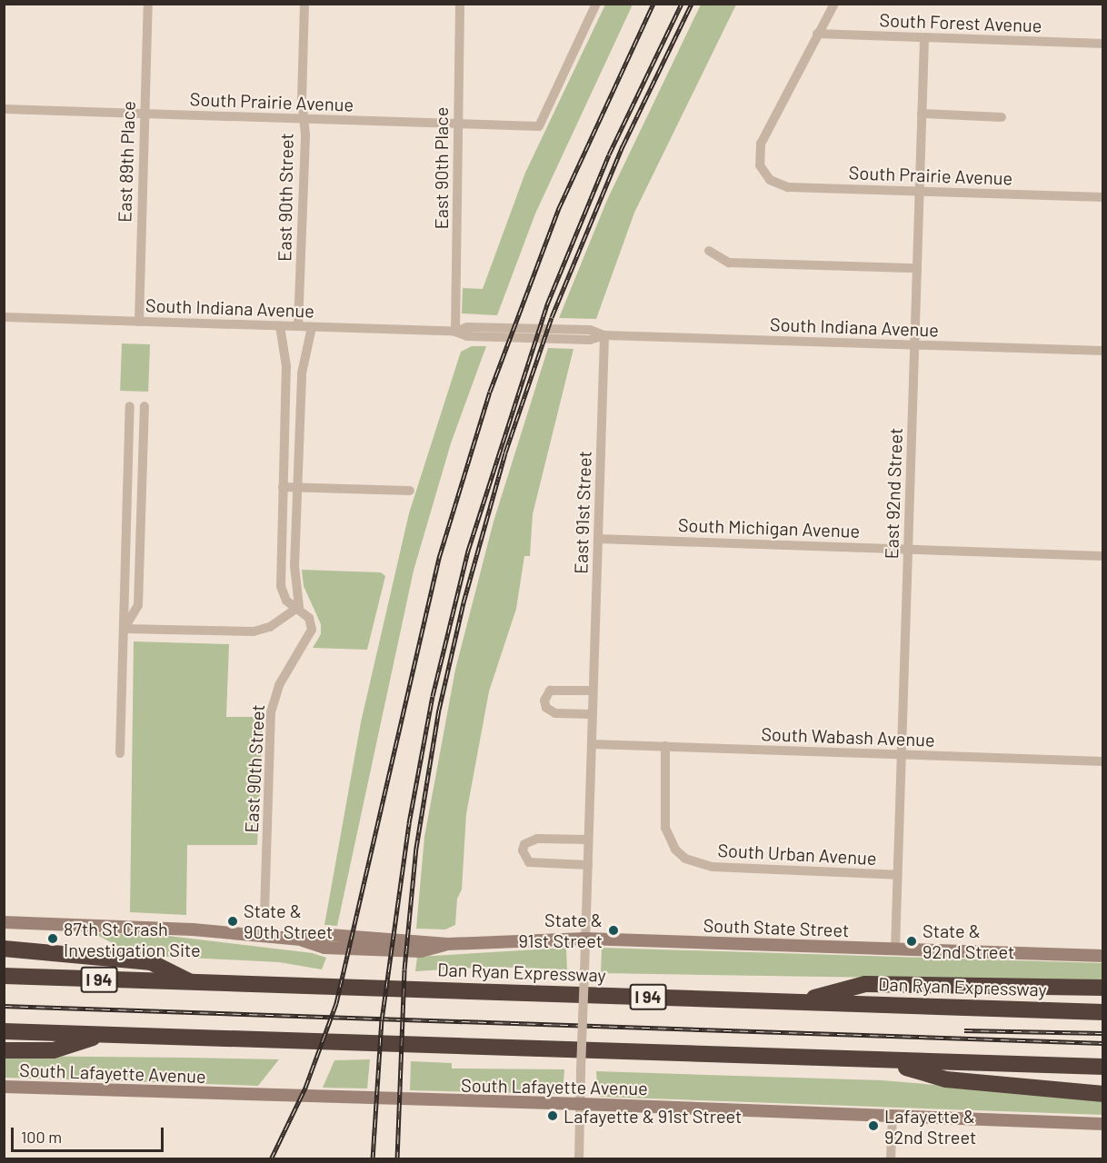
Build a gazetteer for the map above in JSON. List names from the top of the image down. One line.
{"streets":{"highway":["Dan Ryan Expressway","I 94"],"main road":["South State Street","South Lafayette Avenue"],"street":["South Forest Avenue","South Prairie Avenue","East 89th Place","East 90th Place","East 90th Street","South Indiana Avenue","East 92nd Street","East 91st Street","South Michigan Avenue","South Wabash Avenue","South Urban Avenue"]},"crossings":[["South Forest Avenue","South Prairie Avenue"],["South Forest Avenue","East 92nd Street"],["South Prairie Avenue","East 89th Place"],["South Prairie Avenue","East 90th Place"],["South Prairie Avenue","East 90th Street"],["South Prairie Avenue","East 92nd Street"],["East 89th Place","South Indiana Avenue"],["East 90th Place","South Indiana Avenue"],["East 90th Street","South Indiana Avenue"],["South Indiana Avenue","East 92nd Street"],["South Indiana Avenue","East 91st Street"],["East 92nd Street","South Michigan Avenue"],["East 92nd Street","South Wabash Avenue"],["East 92nd Street","South Urban Avenue"],["East 92nd Street","South State Street"],["East 91st Street","South Michigan Avenue"],["East 91st Street","South Wabash Avenue"],["East 91st Street","South State Street"],["East 91st Street","South Lafayette Avenue"],["South Wabash Avenue","South Urban Avenue"]],"places":["State & 90th Street","State & 91st Street","87th St Crash Investigation Site","State & 92nd Street","Lafayette & 91st Street","Lafayette & 92nd Street"],"scale_bar":"100 m"}
